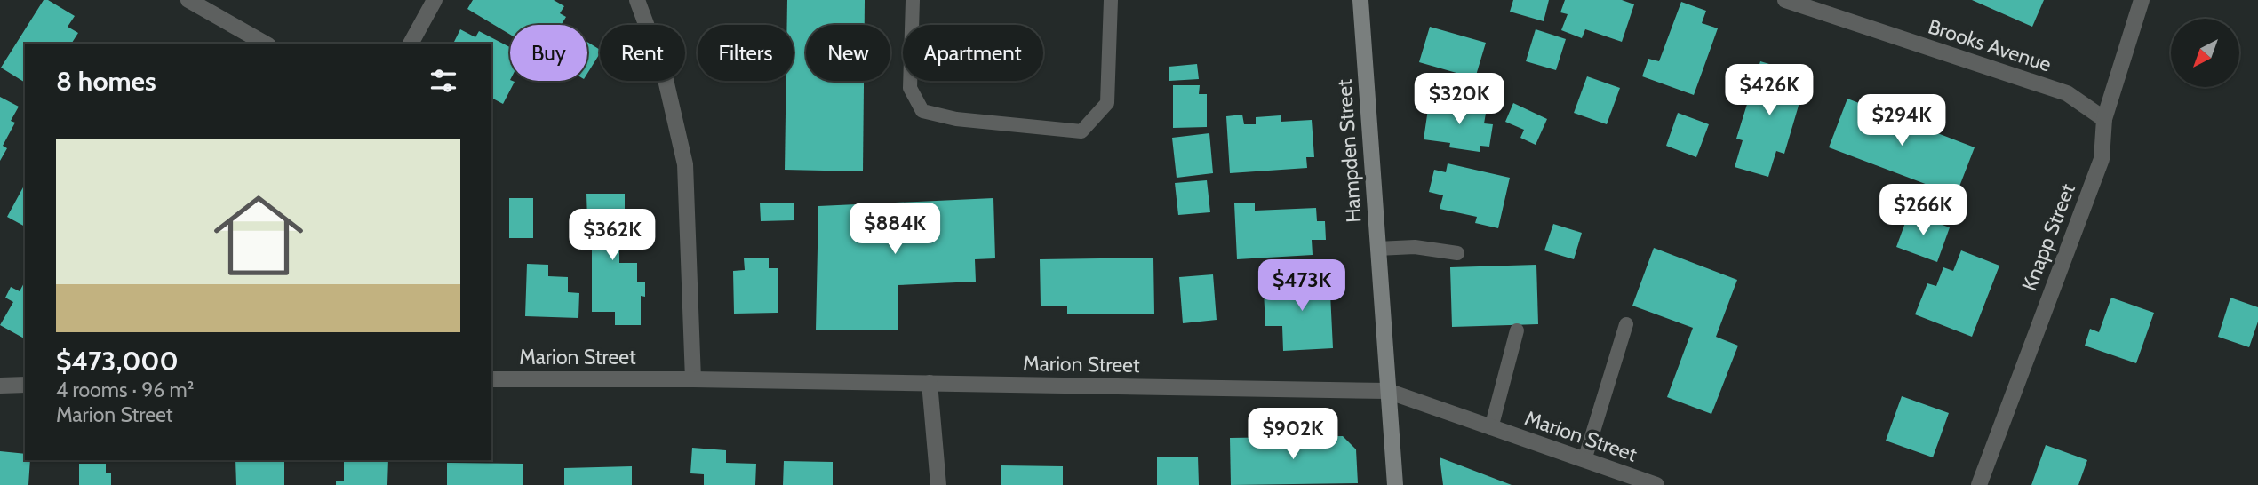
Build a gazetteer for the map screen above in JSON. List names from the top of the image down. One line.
{"streets":{"main road":["Hampden Street"],"street":["Brooks Avenue","Knapp Street","Marion Street"]},"crossings":[["Brooks Avenue","Knapp Street"],["Hampden Street","Marion Street"]],"north":"bottom left","page":{"chip":["Buy","Rent","Filters","New","Apartment"],"heading":"8 homes","price":["$426K","$320K","$294K","$266K","$884K","$362K","$473K","$902K"],"list":[{"name":"$473,000","note":"4 rooms · 96 m² · Marion Street"}]}}
